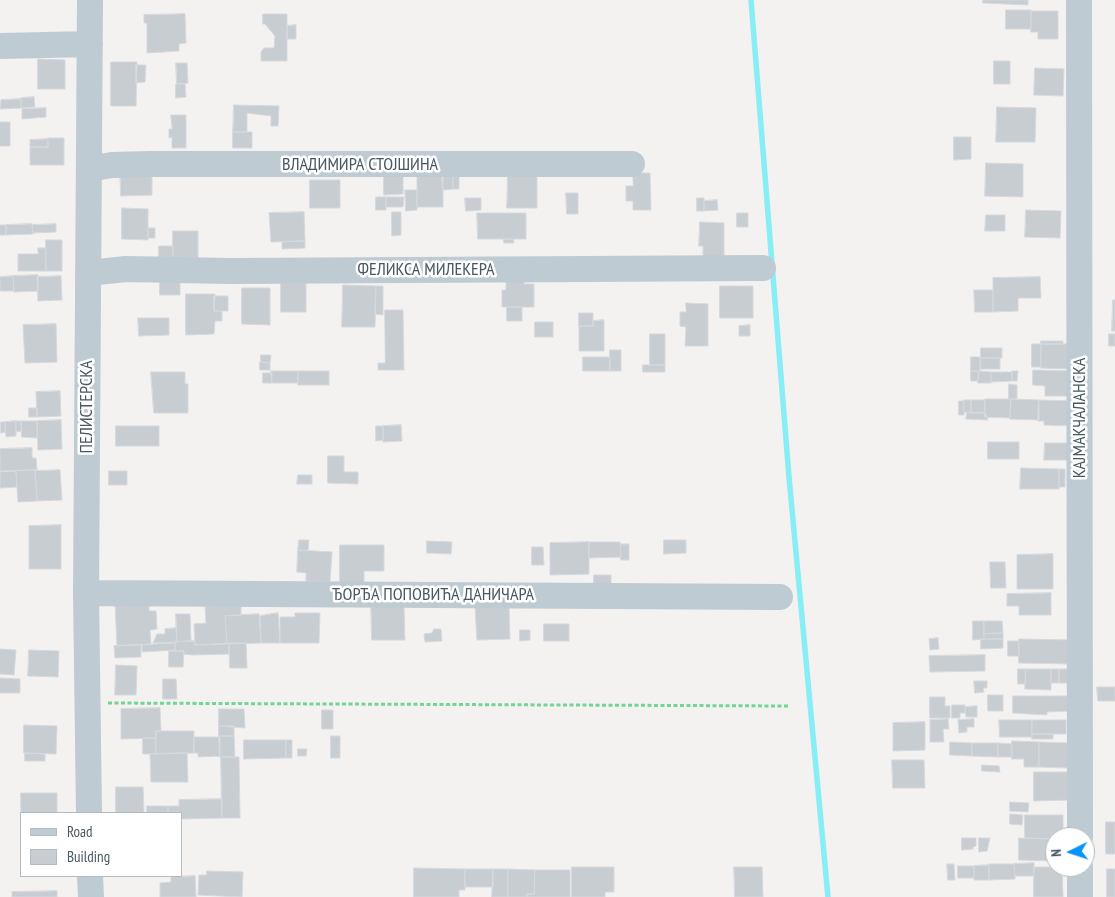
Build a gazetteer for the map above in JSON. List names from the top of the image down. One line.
{"streets":{"street":["ВЛАДИМИРА СТОЈШИНА","ФЕЛИКСА МИЛЕКЕРА","ПЕЛИСТЕРСКА","КАЈМАКЧАЛАНСКА","ЂОРЂА ПОПОВИЋА ДАНИЧАРА"]},"crossings":[["ВЛАДИМИРА СТОЈШИНА","ПЕЛИСТЕРСКА"],["ФЕЛИКСА МИЛЕКЕРА","ПЕЛИСТЕРСКА"],["ПЕЛИСТЕРСКА","ЂОРЂА ПОПОВИЋА ДАНИЧАРА"]],"legend":["Road","Building"],"north":"left"}
